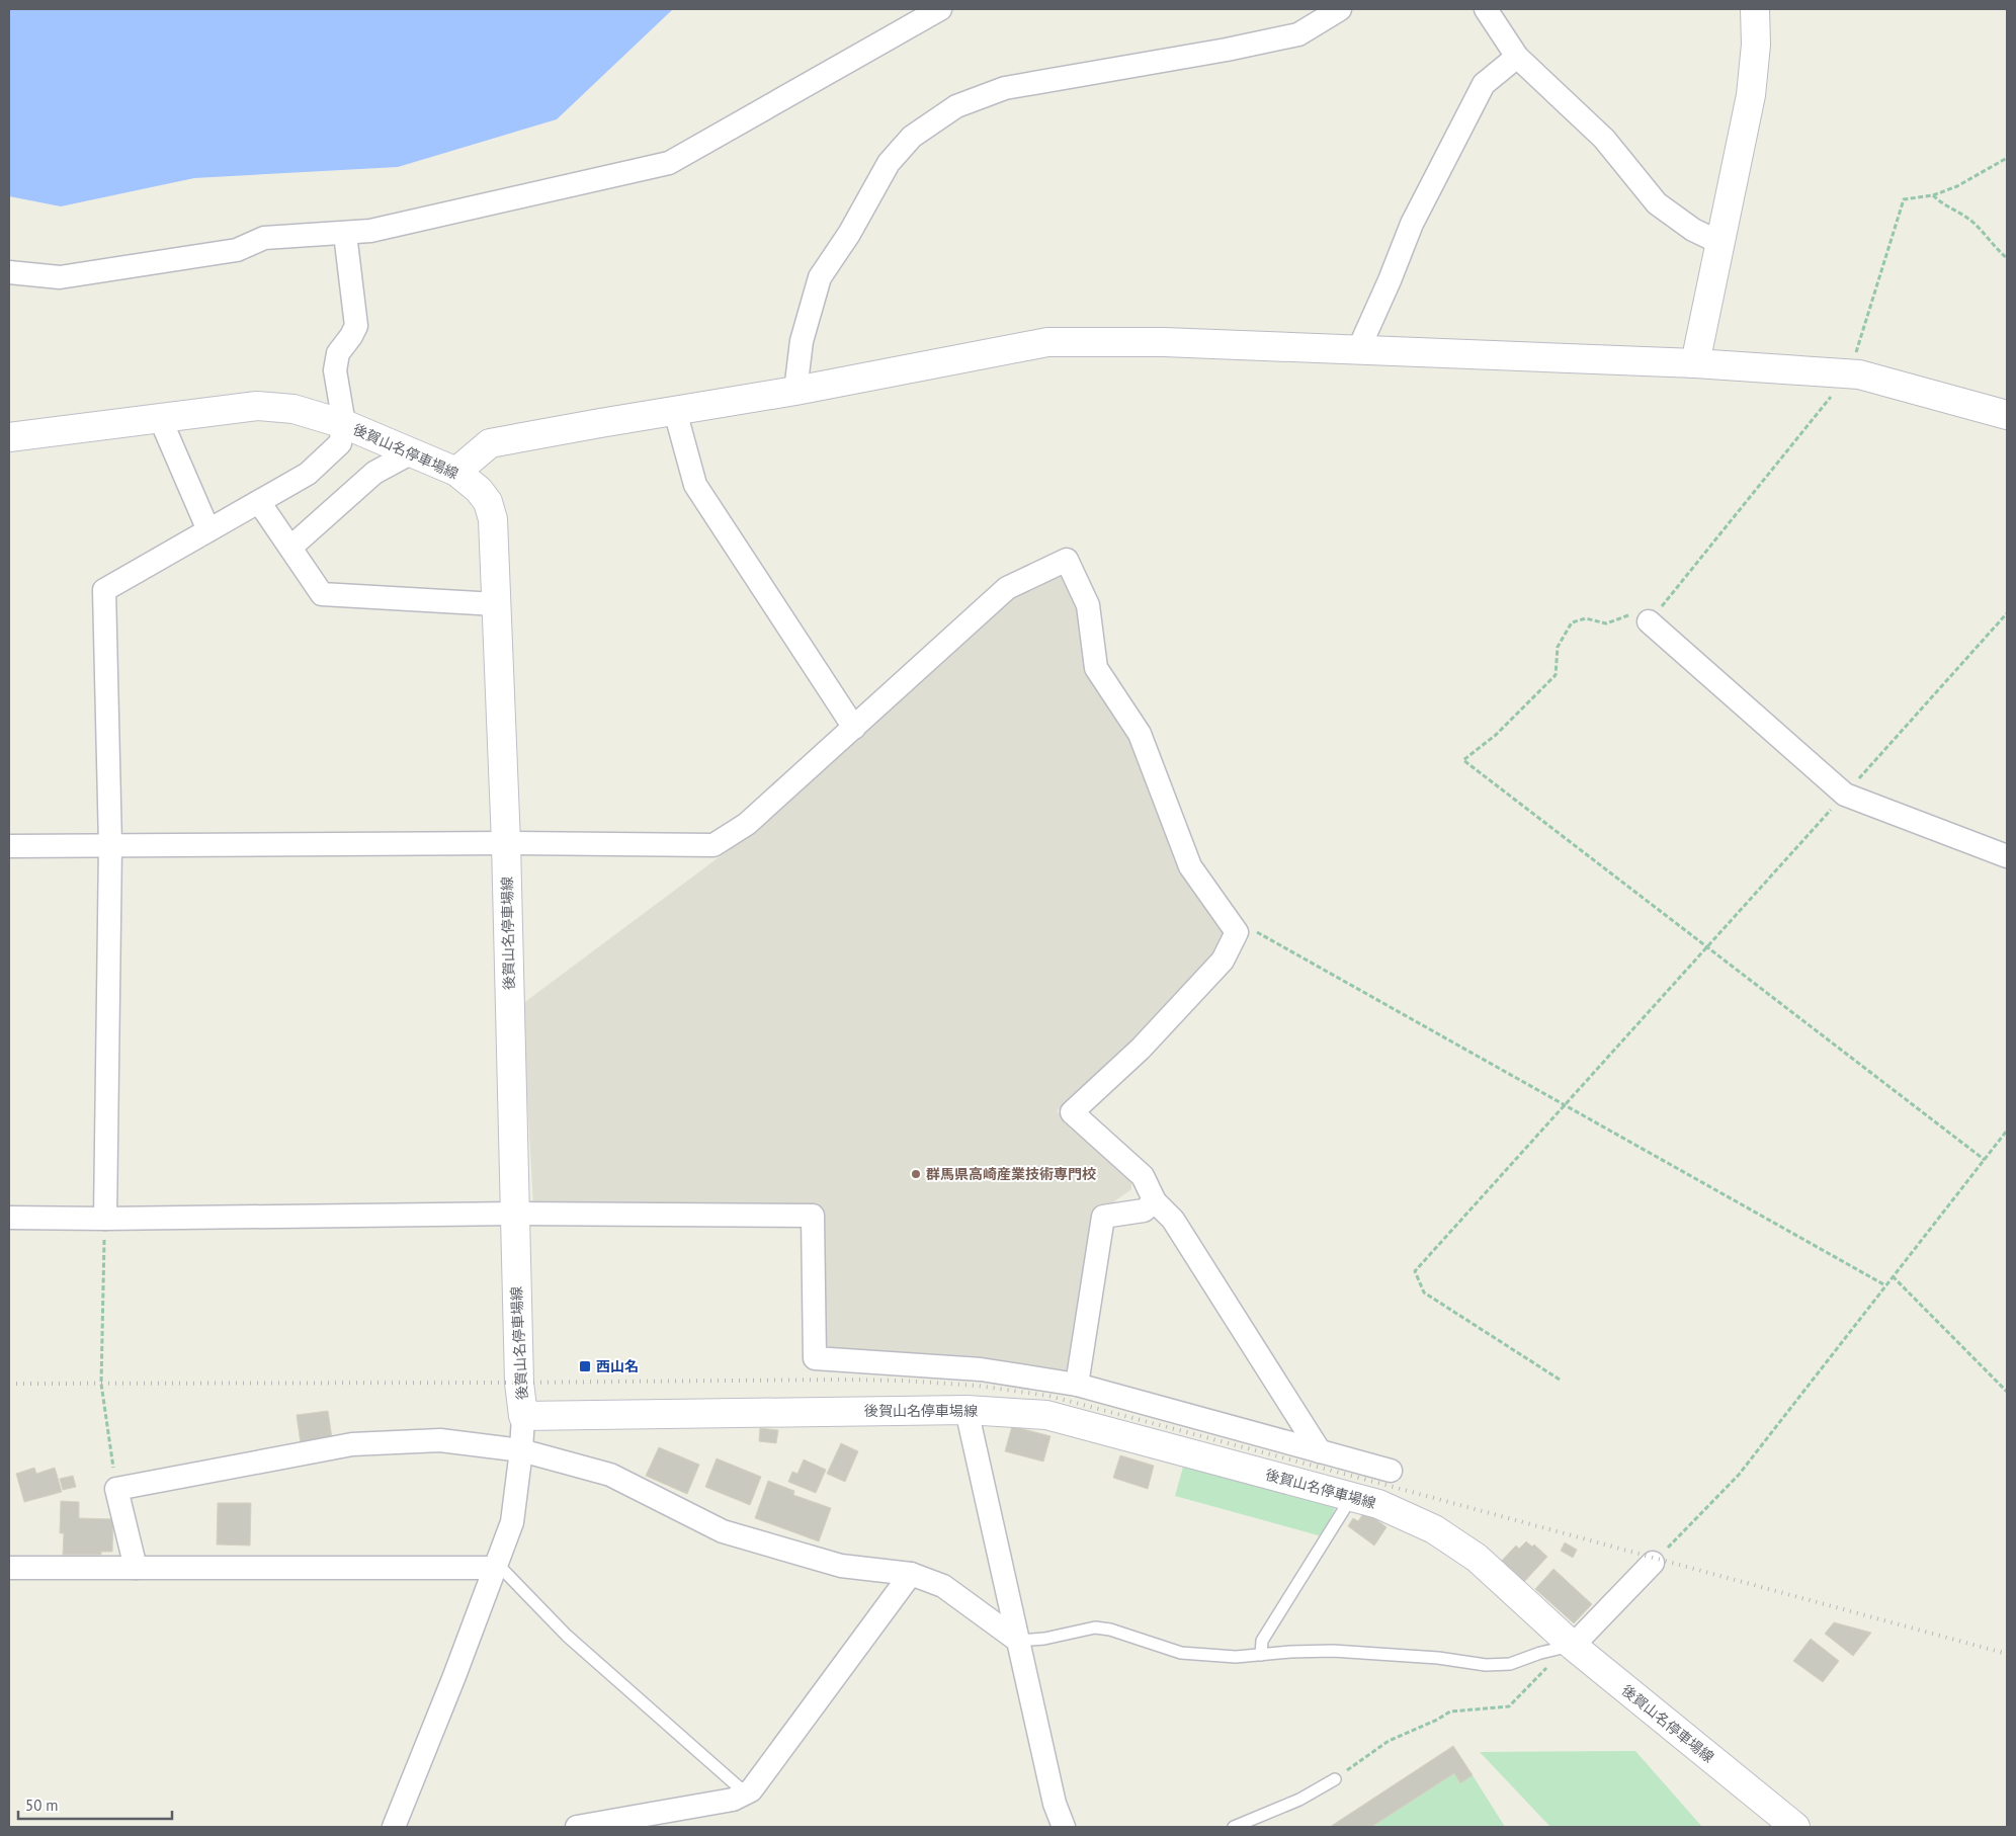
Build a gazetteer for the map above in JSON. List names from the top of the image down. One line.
{"streets":{"main road":["後賀山名停車場線"]},"places":{"other":["群馬県高崎産業技術専門校"],"transit":["西山名"]},"scale_bar":"50 m"}
